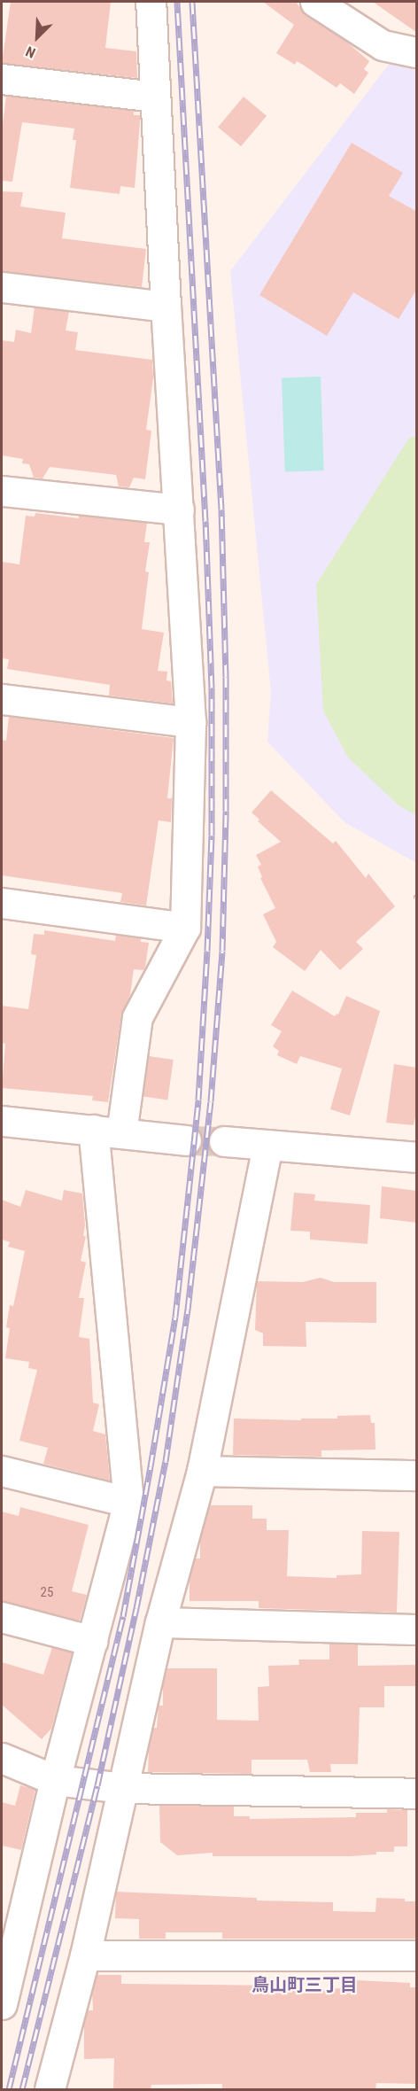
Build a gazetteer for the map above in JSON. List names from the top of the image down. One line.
{"districts":["鳥山町三丁目"],"house_numbers":["25"],"north":"bottom left"}
